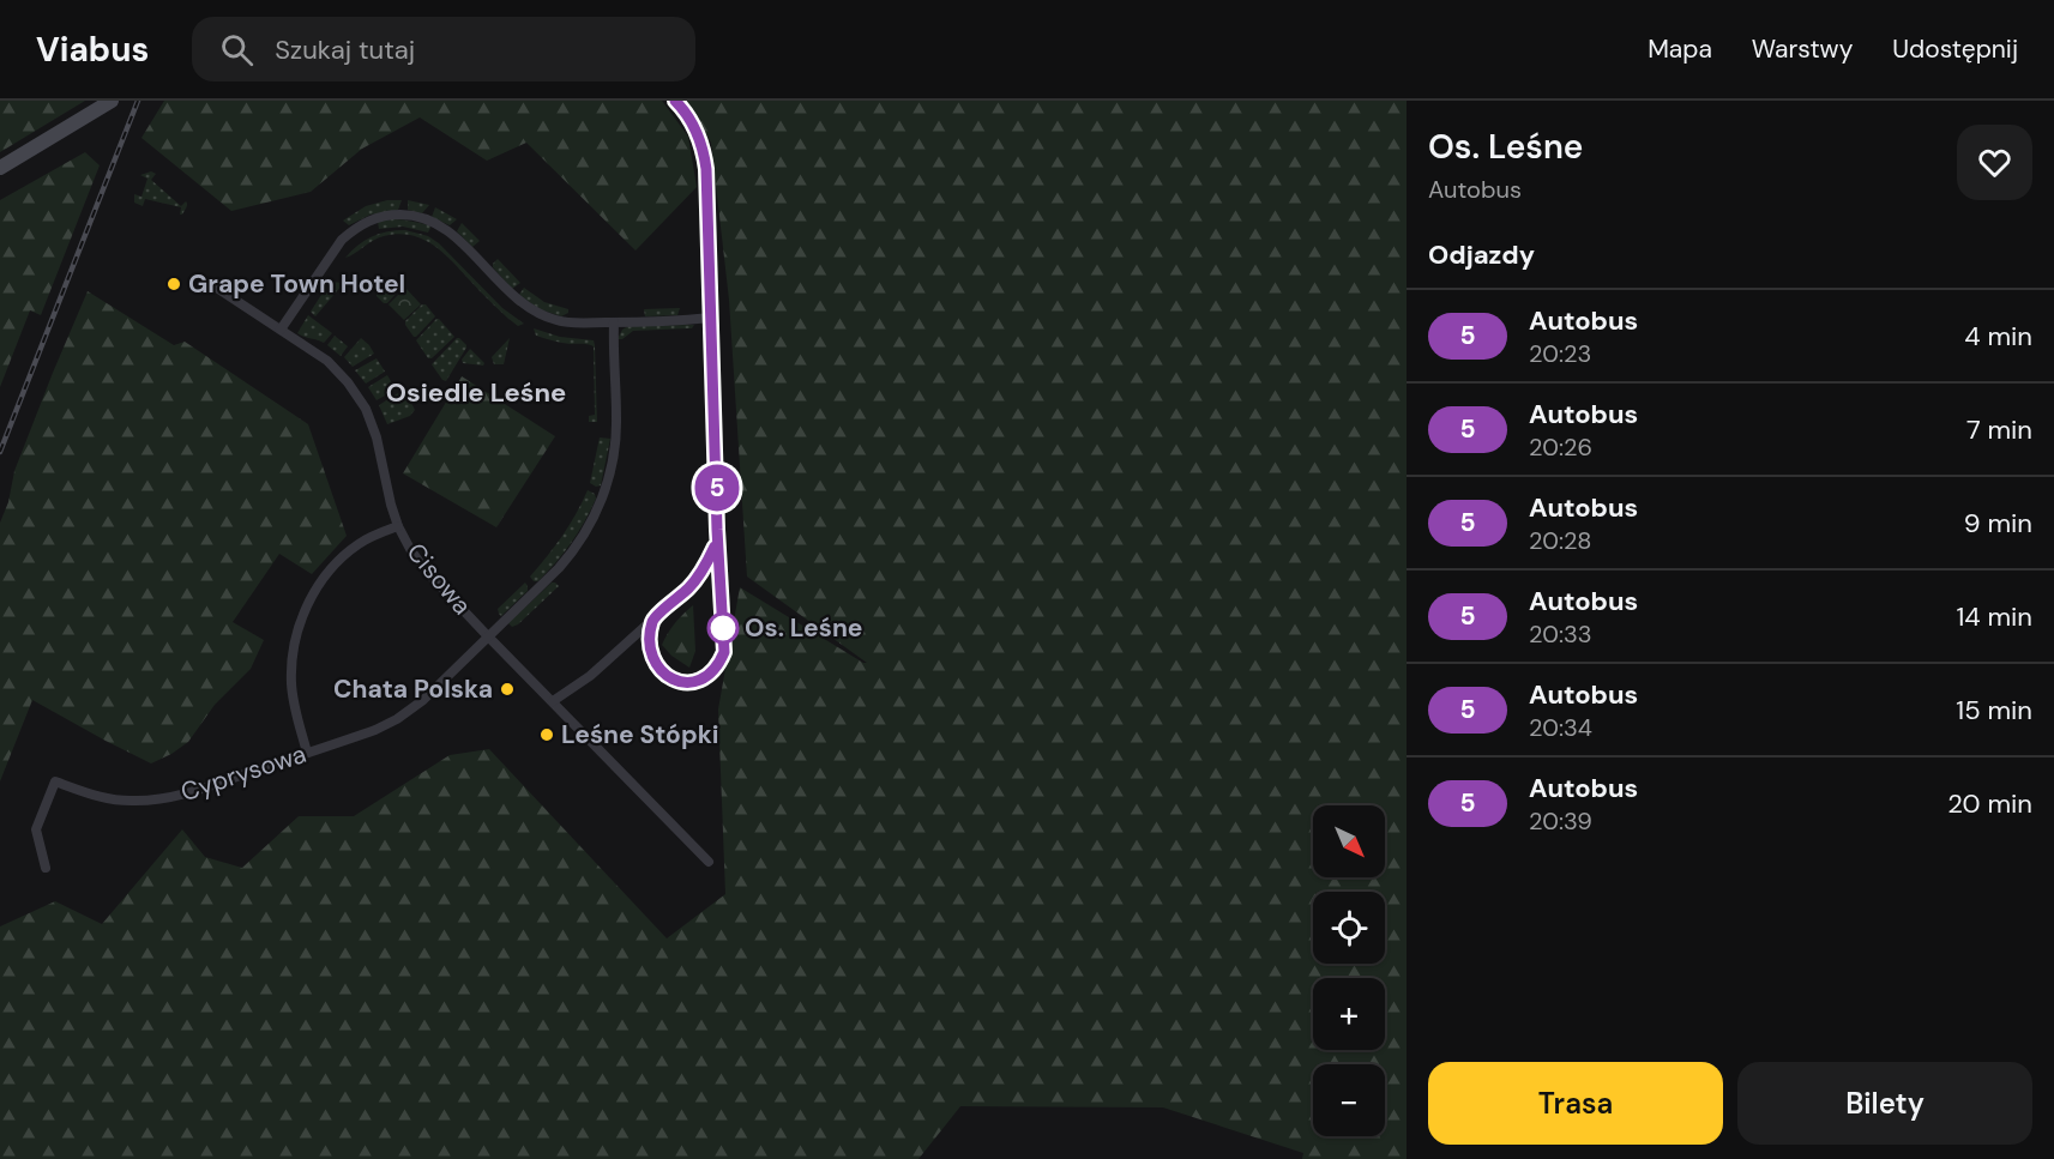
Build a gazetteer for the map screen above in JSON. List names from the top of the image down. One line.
{"streets":{"street":["Cisowa","Cyprysowa"]},"crossings":[["Cisowa","Cyprysowa"]],"districts":["Osiedle Leśne"],"places":["Grape Town Hotel","Os. Leśne","Chata Polska","Leśne Stópki"],"lines":["bus line 5"],"north":"bottom right","page":{"header":"Viabus","search":"Szukaj tutaj","nav":["Mapa","Warstwy","Udostępnij"],"on_map":"5","heading":[["Os. Leśne","Autobus"],"Odjazdy"],"list":[{"mark":"5","name":"Autobus","note":"20:23","value":"4 min"},{"mark":"5","name":"Autobus","note":"20:26","value":"7 min"},{"mark":"5","name":"Autobus","note":"20:28","value":"9 min"},{"mark":"5","name":"Autobus","note":"20:33","value":"14 min"},{"mark":"5","name":"Autobus","note":"20:34","value":"15 min"},{"mark":"5","name":"Autobus","note":"20:39","value":"20 min"}],"map_buttons":["+","−"],"buttons":["Trasa","Bilety"]}}
